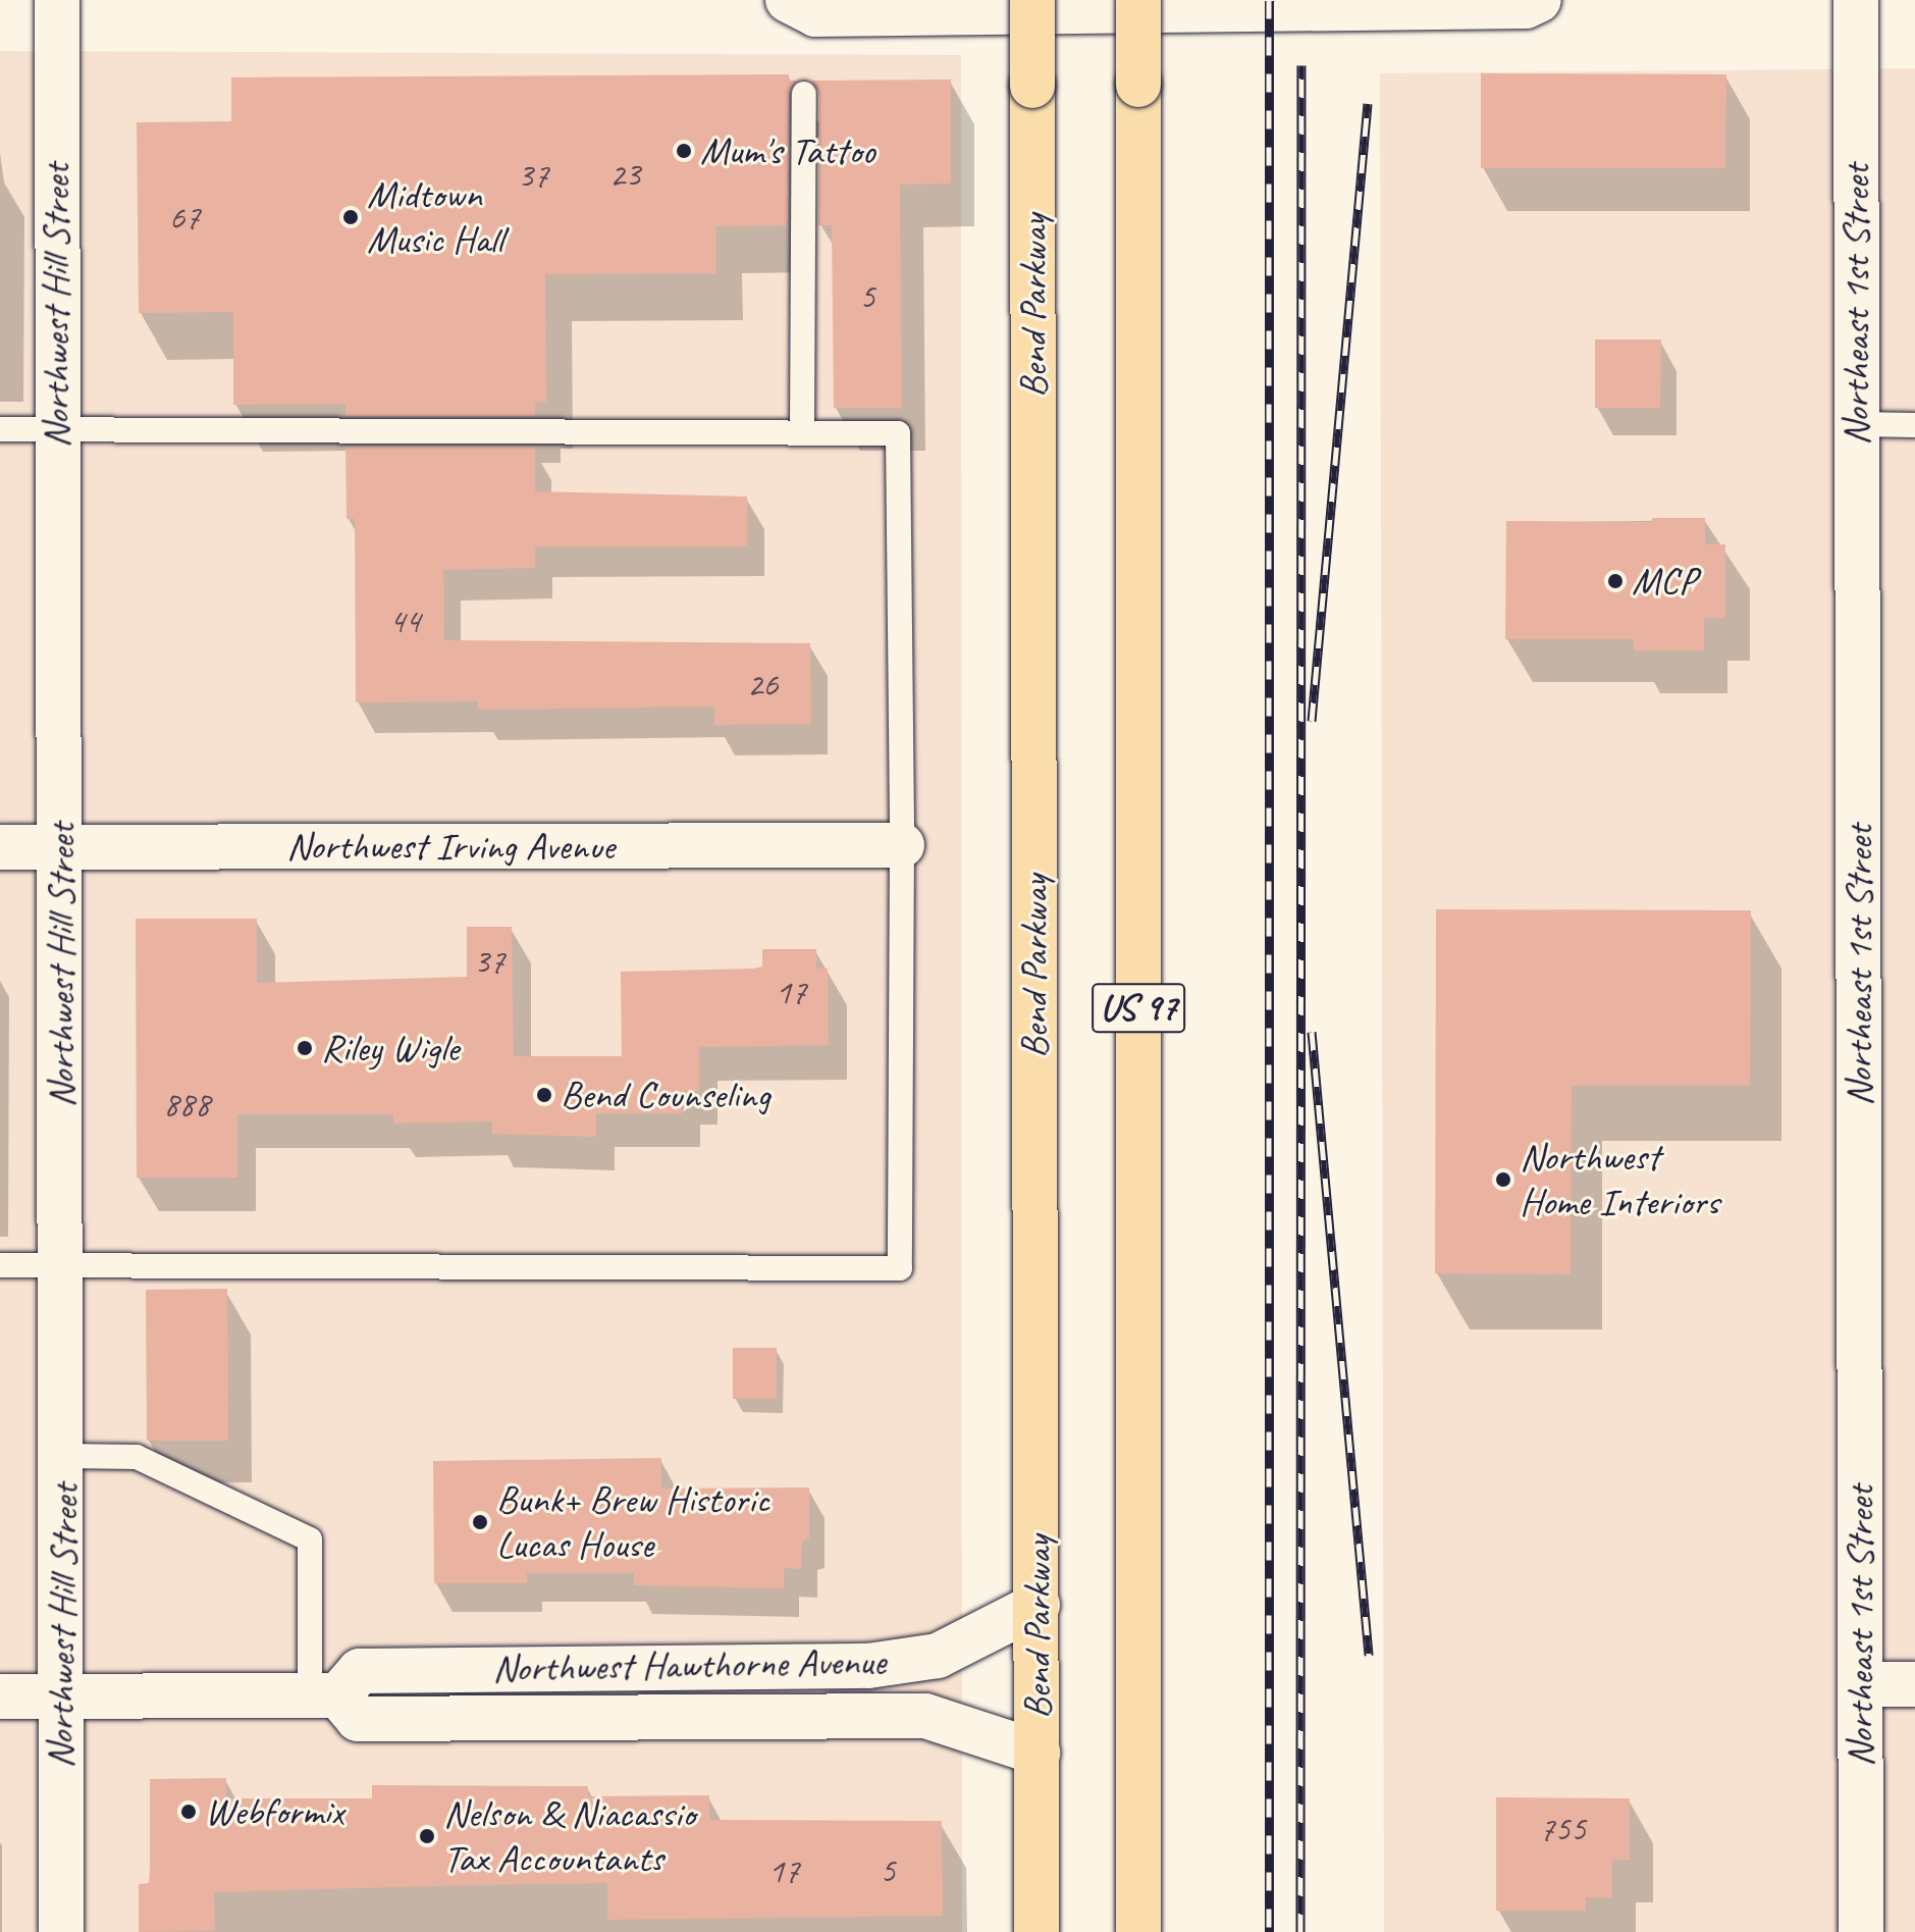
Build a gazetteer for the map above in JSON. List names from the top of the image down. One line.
{"streets":{"highway":["Bend Parkway","US 97"],"street":["Northeast 1st Street","Northwest Hill Street","Northwest Irving Avenue","Northwest Hawthorne Avenue"]},"crossings":[["Northwest Hill Street","Northwest Irving Avenue"],["Bend Parkway","Northwest Hawthorne Avenue"]],"places":["Mum's Tattoo","Midtown Music Hall","MCP","Riley Wigle","Bend Counseling","Northwest Home Interiors","Bunk+ Brew Historic Lucas House","Webformix","Nelson & Niacassio Tax Accountants"],"house_numbers":["23","37","67","5","44","26","37","17","888","755","17","5"]}
